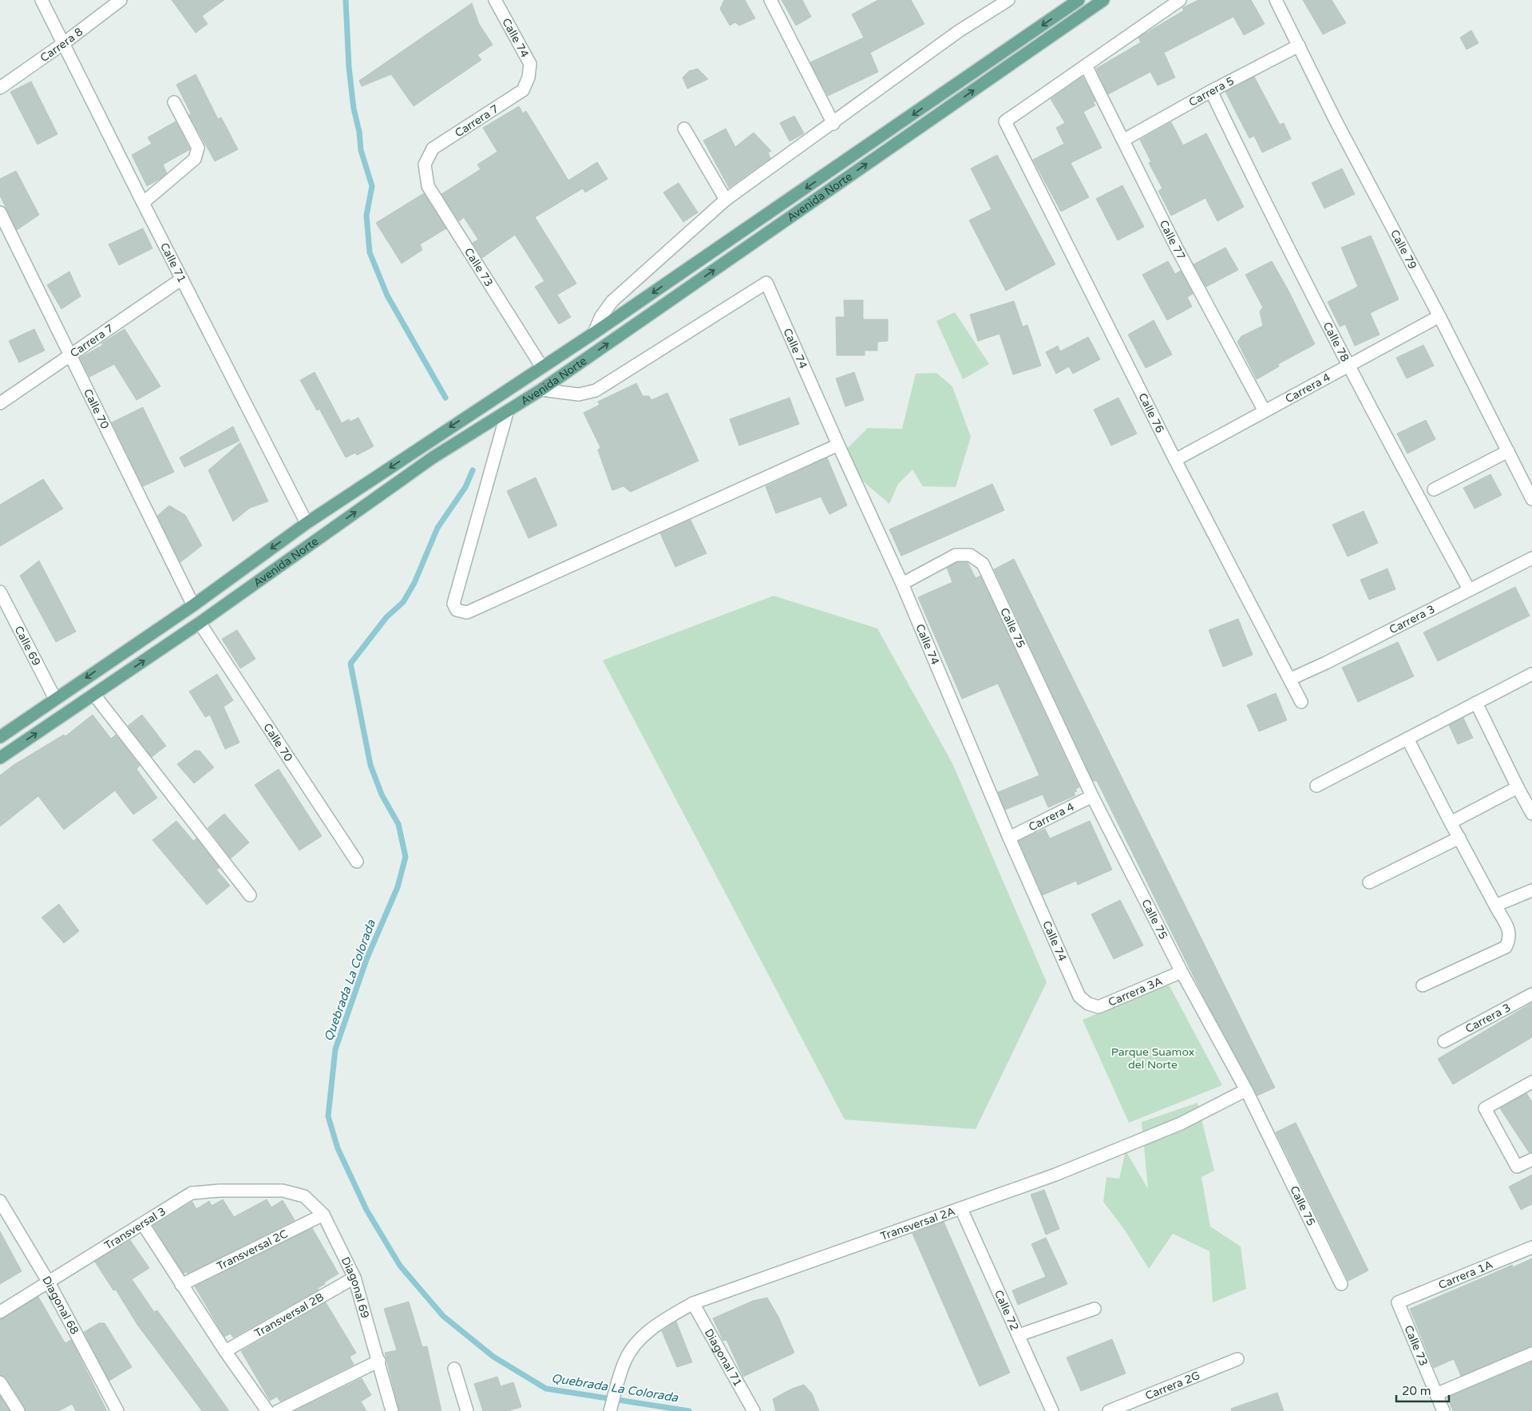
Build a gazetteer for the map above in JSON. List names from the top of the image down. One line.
{"streets":{"main road":["Avenida Norte"],"street":["Calle 74","Carrera 8","Carrera 5","Carrera 7","Calle 77","Calle 79","Calle 71","Calle 73","Calle 78","Carrera 4","Calle 70","Calle 76","Carrera 3","Calle 75","Calle 69","Carrera 3A","Transversal 2A","Transversal 3","Transversal 2C","Carrera 1A","Diagonal 69","Diagonal 68","Calle 72","Transversal 2B","Diagonal 71","Carrera 2G"]},"crossings":[["Calle 74","Carrera 7"],["Calle 74","Avenida Norte"],["Calle 74","Carrera 4"],["Calle 74","Calle 75"],["Calle 74","Carrera 3A"],["Carrera 8","Calle 71"],["Carrera 5","Calle 77"],["Carrera 5","Calle 79"],["Carrera 5","Calle 78"],["Carrera 7","Calle 71"],["Carrera 7","Calle 73"],["Carrera 7","Calle 70"],["Avenida Norte","Calle 71"],["Avenida Norte","Calle 73"],["Avenida Norte","Calle 70"],["Avenida Norte","Calle 69"],["Calle 77","Carrera 4"],["Calle 77","Calle 76"],["Calle 79","Carrera 4"],["Calle 73","Carrera 1A"],["Calle 78","Carrera 4"],["Calle 78","Carrera 3"],["Carrera 4","Calle 76"],["Carrera 4","Calle 75"],["Calle 76","Carrera 3"],["Calle 75","Carrera 3A"],["Calle 75","Transversal 2A"],["Transversal 2A","Calle 72"],["Transversal 2A","Diagonal 71"],["Transversal 3","Diagonal 69"],["Transversal 3","Diagonal 68"],["Transversal 2C","Diagonal 69"],["Diagonal 69","Transversal 2B"]],"water":["Quebrada La Colorada"],"parks":["Parque Suamox del Norte"],"scale_bar":"20 m"}
